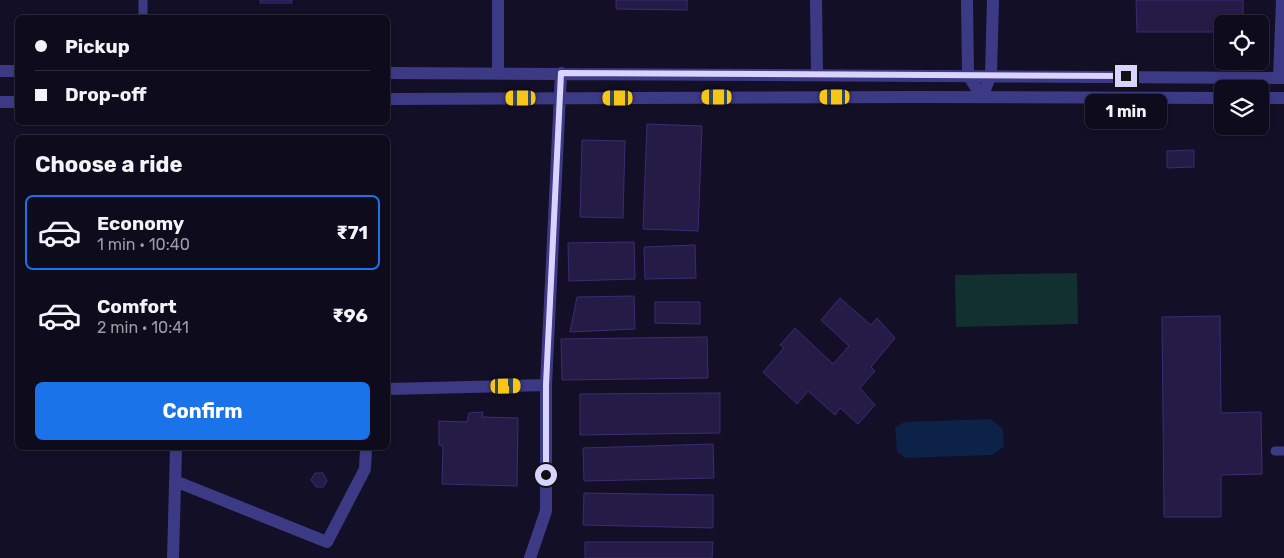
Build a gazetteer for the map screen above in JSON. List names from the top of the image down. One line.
{"page":{"banner":["Pickup","Drop-off"],"bubble":"1 min","heading":"Choose a ride","list":[{"name":"Economy","note":"1 min · 10:40","value":"₹71"},{"name":"Comfort","note":"2 min · 10:41","value":"₹96"}],"buttons":"Confirm"}}
